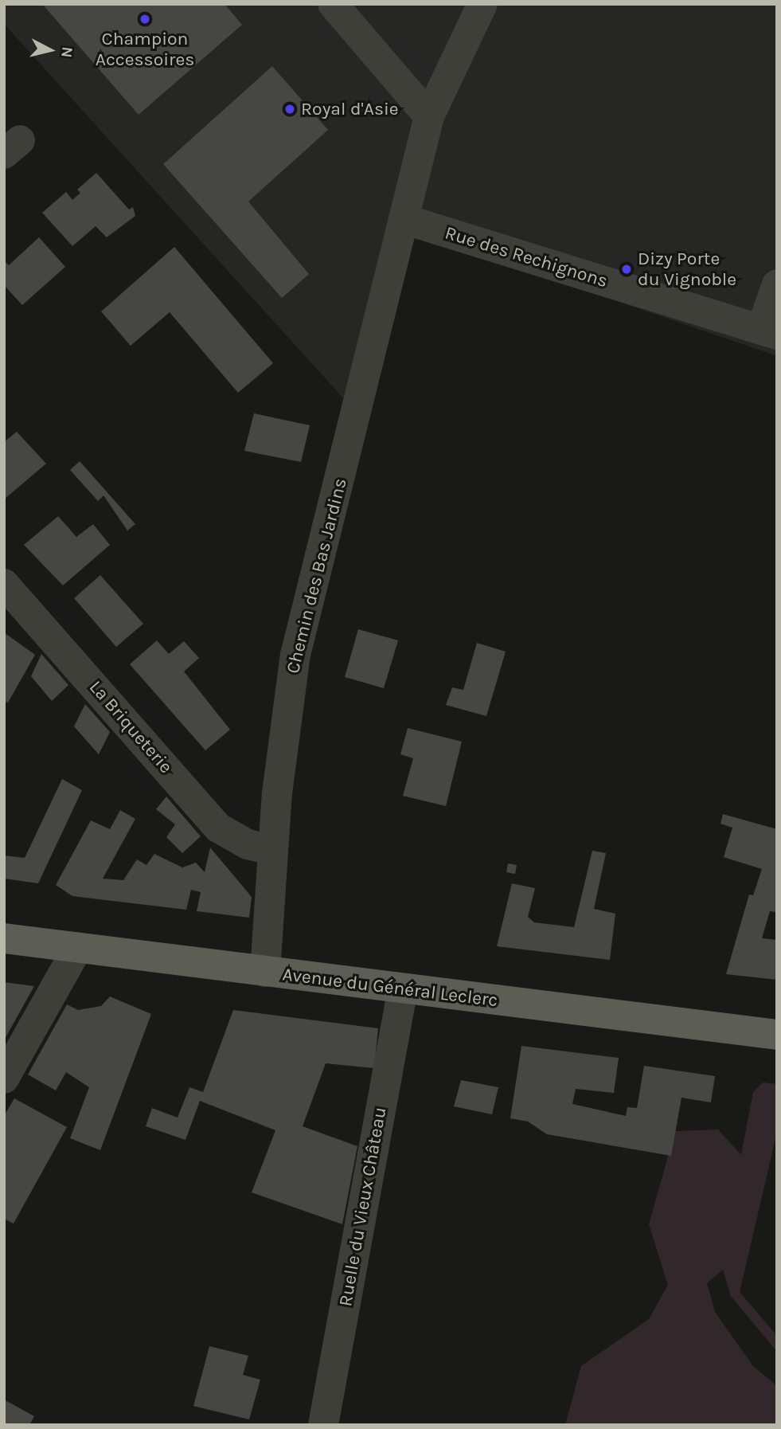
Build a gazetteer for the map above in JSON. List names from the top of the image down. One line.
{"streets":{"main road":["Avenue du Général Leclerc"],"street":["Rue des Rechignons","Chemin des Bas Jardins","La Briqueterie","Ruelle du Vieux Château"]},"crossings":[["Rue des Rechignons","Chemin des Bas Jardins"],["Chemin des Bas Jardins","La Briqueterie"],["Chemin des Bas Jardins","Avenue du Général Leclerc"],["Avenue du Général Leclerc","Ruelle du Vieux Château"]],"places":["Champion Accessoires","Royal d'Asie","Dizy Porte du Vignoble"],"north":"right"}
